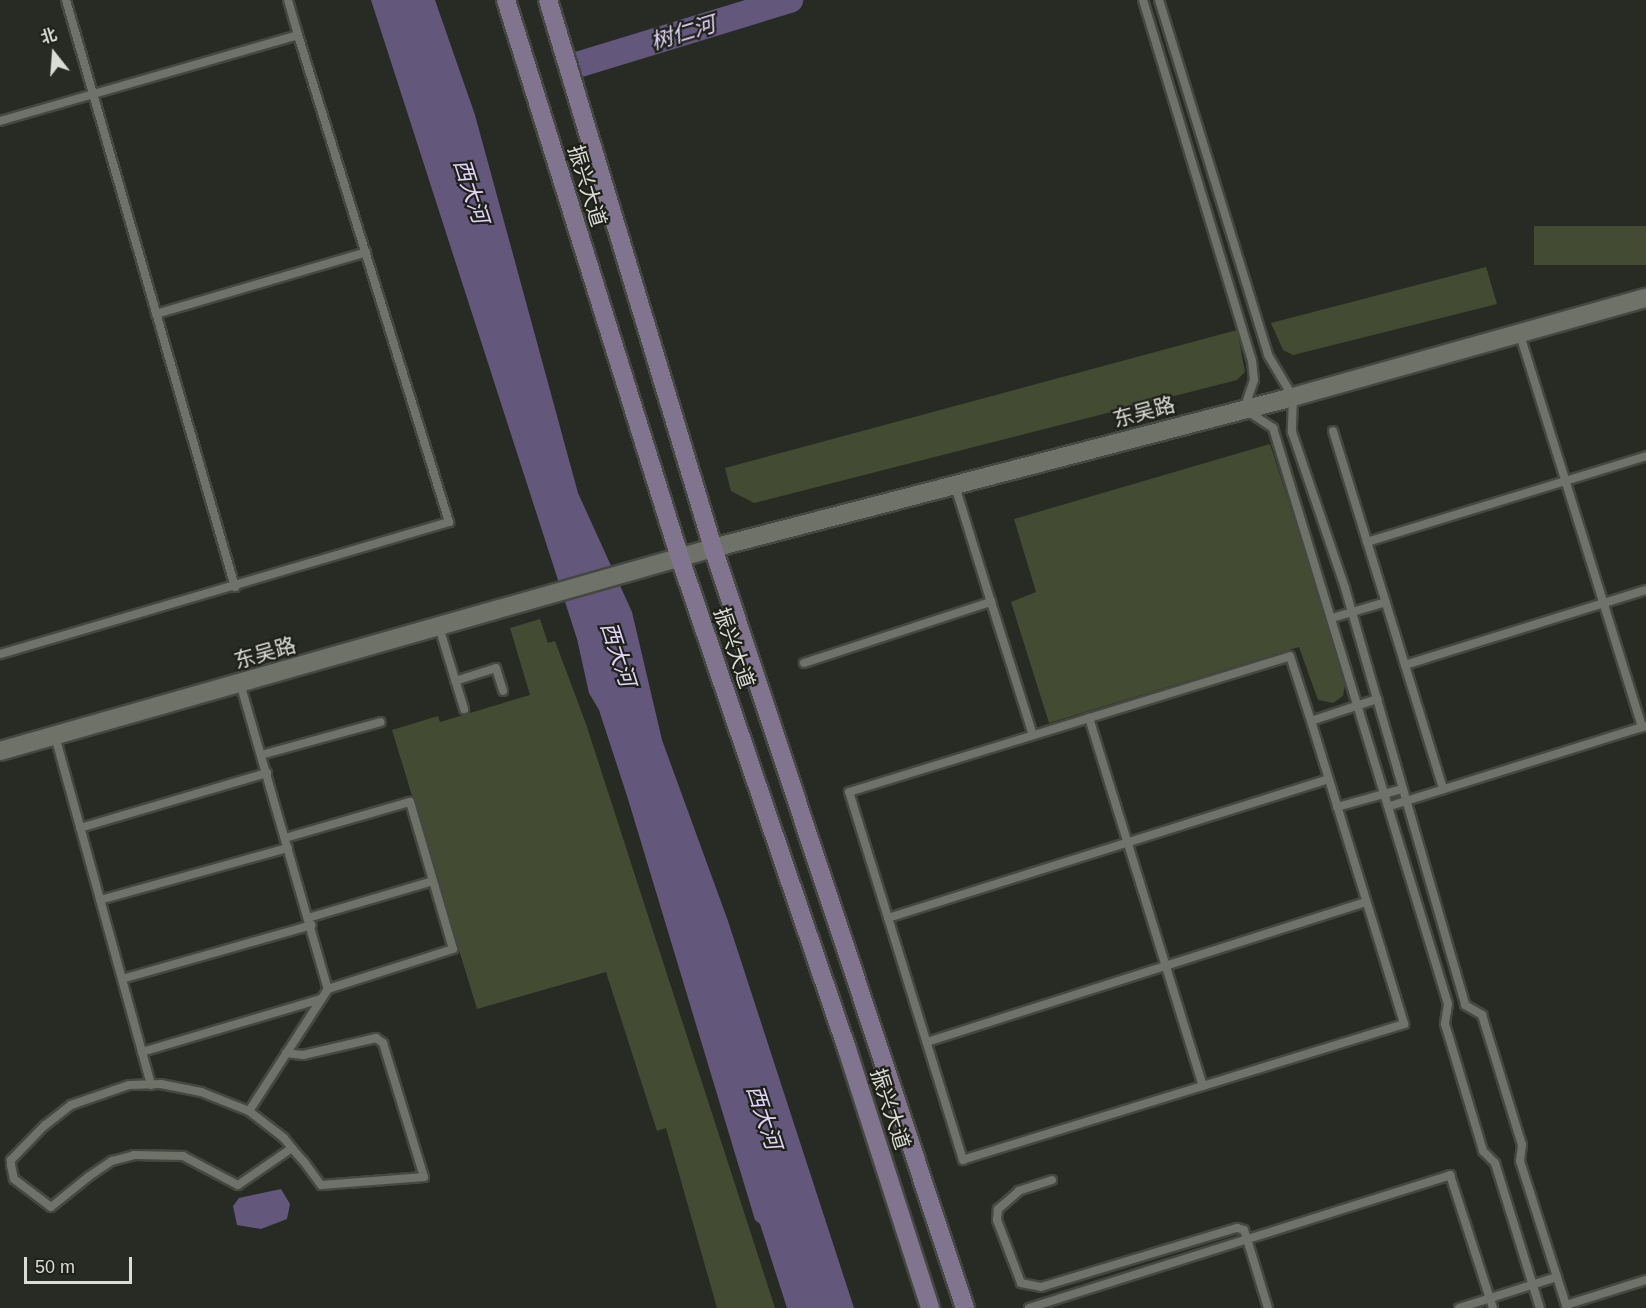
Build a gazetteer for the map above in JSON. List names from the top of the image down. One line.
{"streets":{"main road":["振兴大道"],"street":["东吴路"]},"crossings":[["振兴大道","东吴路"]],"water":["树仁河","西大河"],"scale_bar":"50 m","north":"top"}
